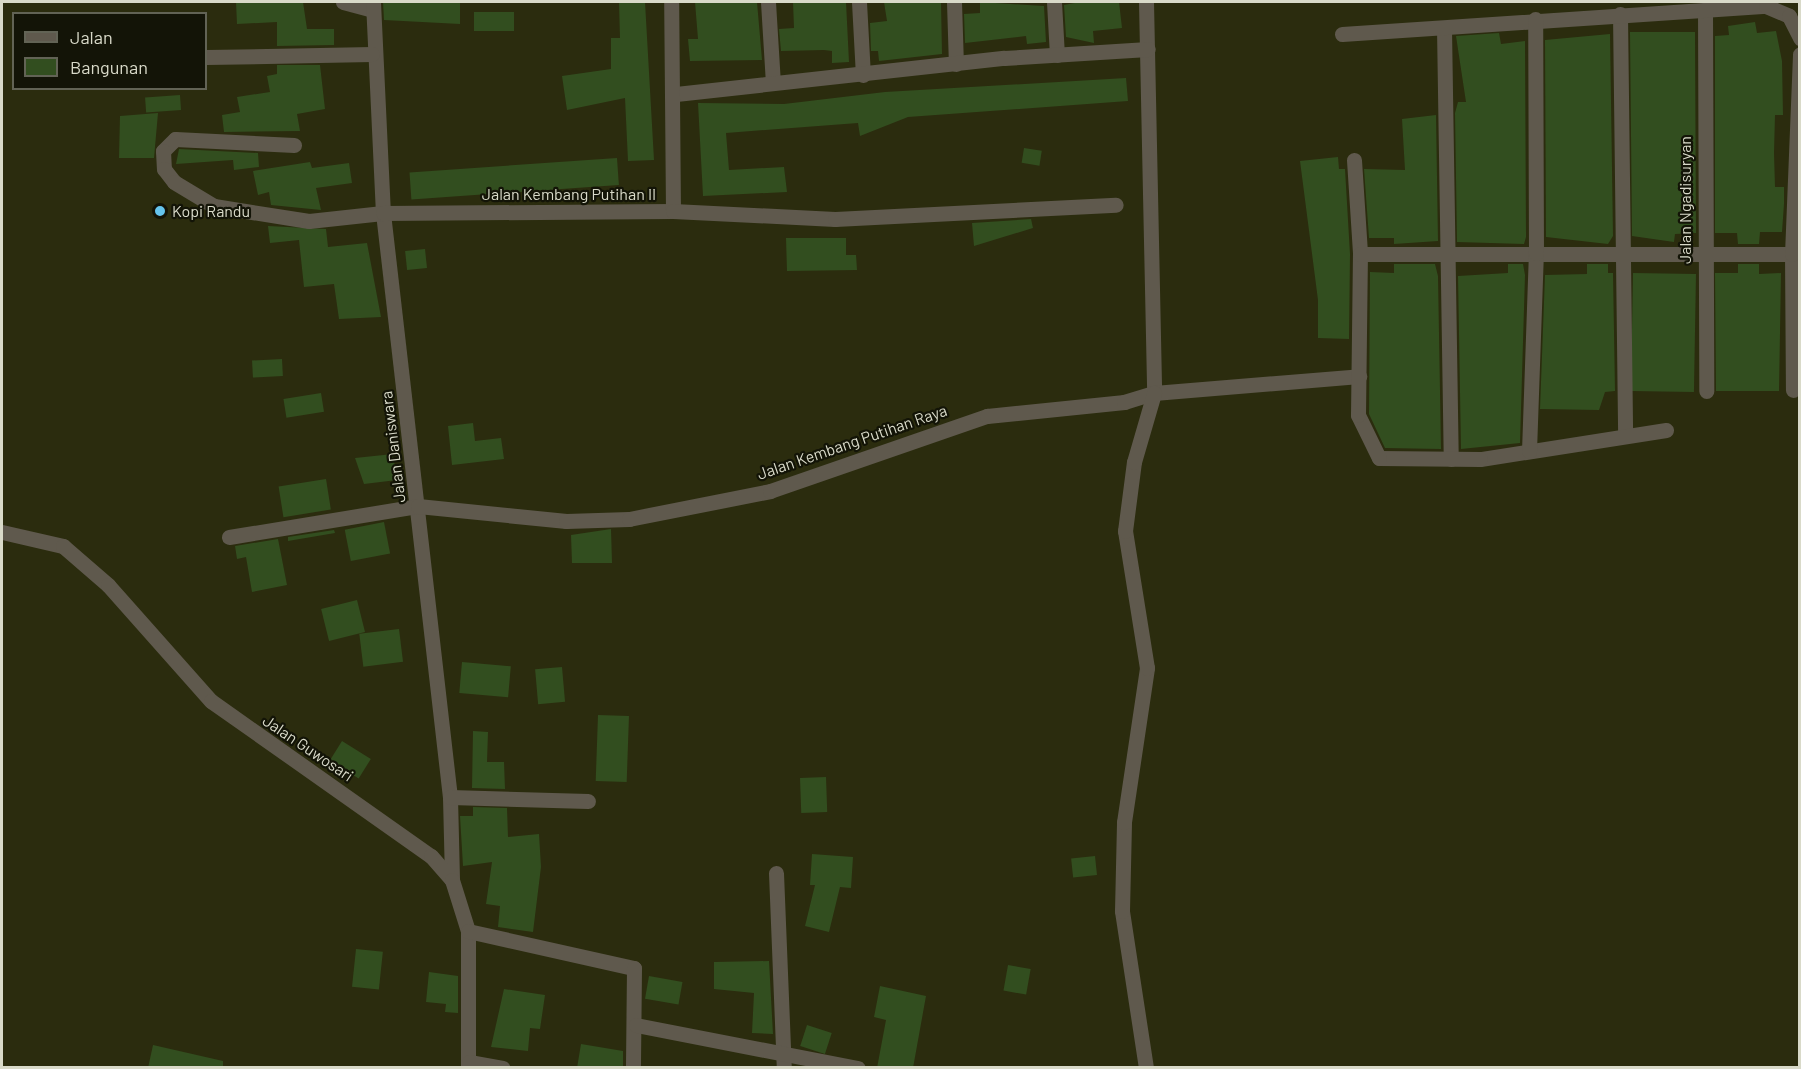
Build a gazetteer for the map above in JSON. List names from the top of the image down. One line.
{"streets":{"street":["Jalan Kembang Putihan II","Jalan Ngadisuryan","Jalan Kembang Putihan Raya","Jalan Daniswara","Jalan Guwosari"]},"crossings":[["Jalan Kembang Putihan II","Jalan Daniswara"],["Jalan Kembang Putihan Raya","Jalan Daniswara"],["Jalan Daniswara","Jalan Guwosari"]],"places":["Kopi Randu"],"legend":["Jalan","Bangunan"]}
